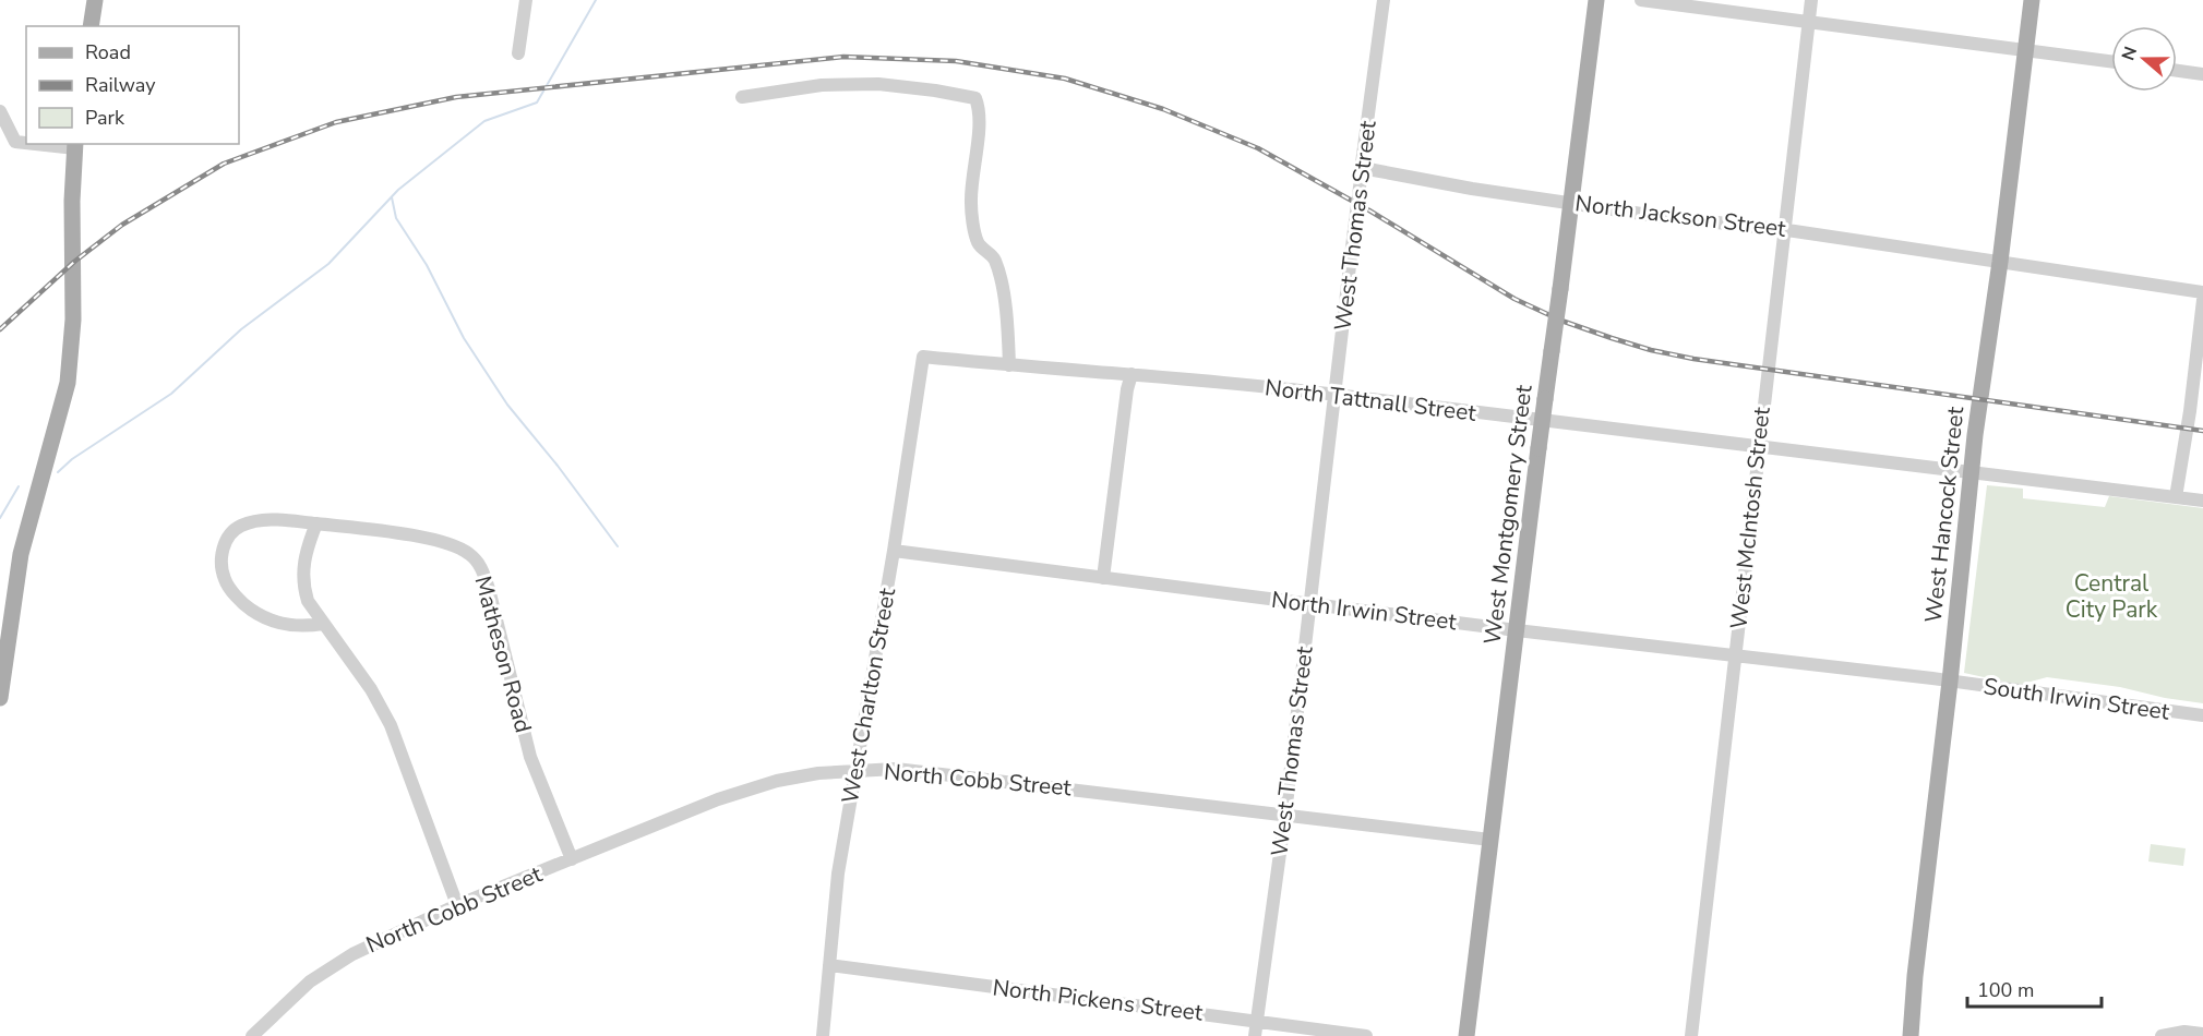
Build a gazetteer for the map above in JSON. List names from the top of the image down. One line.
{"streets":{"main road":["West Montgomery Street","West Hancock Street"],"street":["North Jackson Street","West Thomas Street","North Tattnall Street","West McIntosh Street","North Irwin Street","Matheson Road","West Charlton Street","South Irwin Street","North Cobb Street","North Pickens Street"]},"crossings":[["North Jackson Street","West Thomas Street"],["North Jackson Street","West Montgomery Street"],["North Jackson Street","West Hancock Street"],["North Jackson Street","West McIntosh Street"],["West Thomas Street","North Tattnall Street"],["West Thomas Street","North Irwin Street"],["West Thomas Street","North Cobb Street"],["West Thomas Street","North Pickens Street"],["North Tattnall Street","West Hancock Street"],["North Tattnall Street","West McIntosh Street"],["North Tattnall Street","West Charlton Street"],["West Montgomery Street","North Irwin Street"],["West Montgomery Street","North Cobb Street"],["West Hancock Street","North Irwin Street"],["West Hancock Street","South Irwin Street"],["West McIntosh Street","North Irwin Street"],["North Irwin Street","West Charlton Street"],["North Irwin Street","South Irwin Street"],["Matheson Road","North Cobb Street"],["West Charlton Street","North Cobb Street"],["West Charlton Street","North Pickens Street"]],"parks":["Central City Park"],"legend":["Road","Railway","Park"],"scale_bar":"100 m","north":"left"}
